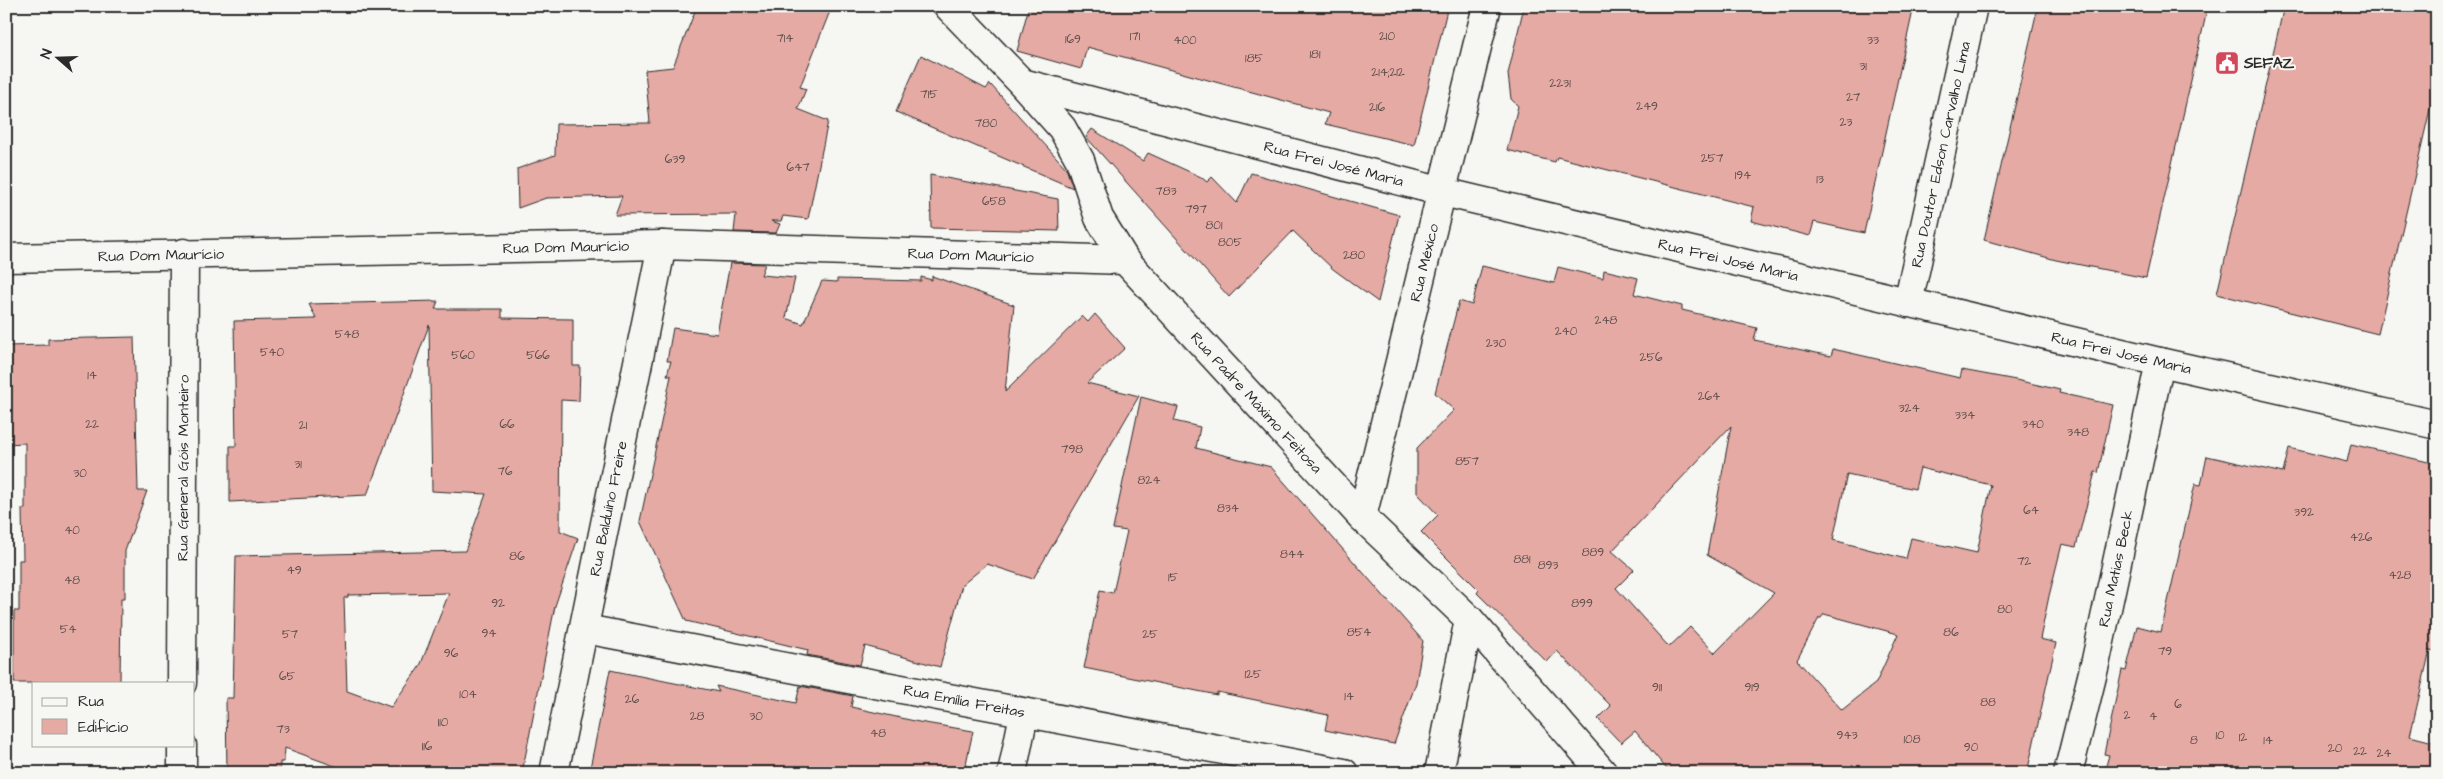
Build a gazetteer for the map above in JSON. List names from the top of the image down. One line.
{"streets":{"street":["Rua Doutor Edson Carvalho Lima","Rua Frei José Maria","Rua Dom Maurício","Rua México","Rua Padre Máximo Feitosa","Rua General Góis Monteiro","Rua Balduíno Freire","Rua Matias Beck","Rua Emília Freitas"]},"crossings":[["Rua Doutor Edson Carvalho Lima","Rua Frei José Maria"],["Rua Frei José Maria","Rua México"],["Rua Frei José Maria","Rua Padre Máximo Feitosa"],["Rua Frei José Maria","Rua Matias Beck"],["Rua Dom Maurício","Rua Padre Máximo Feitosa"],["Rua Dom Maurício","Rua General Góis Monteiro"],["Rua Dom Maurício","Rua Balduíno Freire"],["Rua México","Rua Padre Máximo Feitosa"],["Rua Balduíno Freire","Rua Emília Freitas"]],"places":{"public building":["SEFAZ"]},"house_numbers":["171","210","714","169","400","33","181","185","31","214;212","2231","715","27","249","216","23","780","257","639","647","194","13","783","658","797","801","805","280","248","240","548","230","540","560","566","256","14","264","324","334","22","66","340","21","348","798","857","31","76","30","824","834","64","392","40","426","889","844","86","881","72","893","49","428","15","48","92","899","80","54","854","86","94","57","25","79","96","125","65","911","919","104","14","26","88","6","2","28","30","4","110","73","48","943","10","12","108","8","14","116","90","20","22","24"],"legend":["Rua","Edifício"],"north":"left"}
